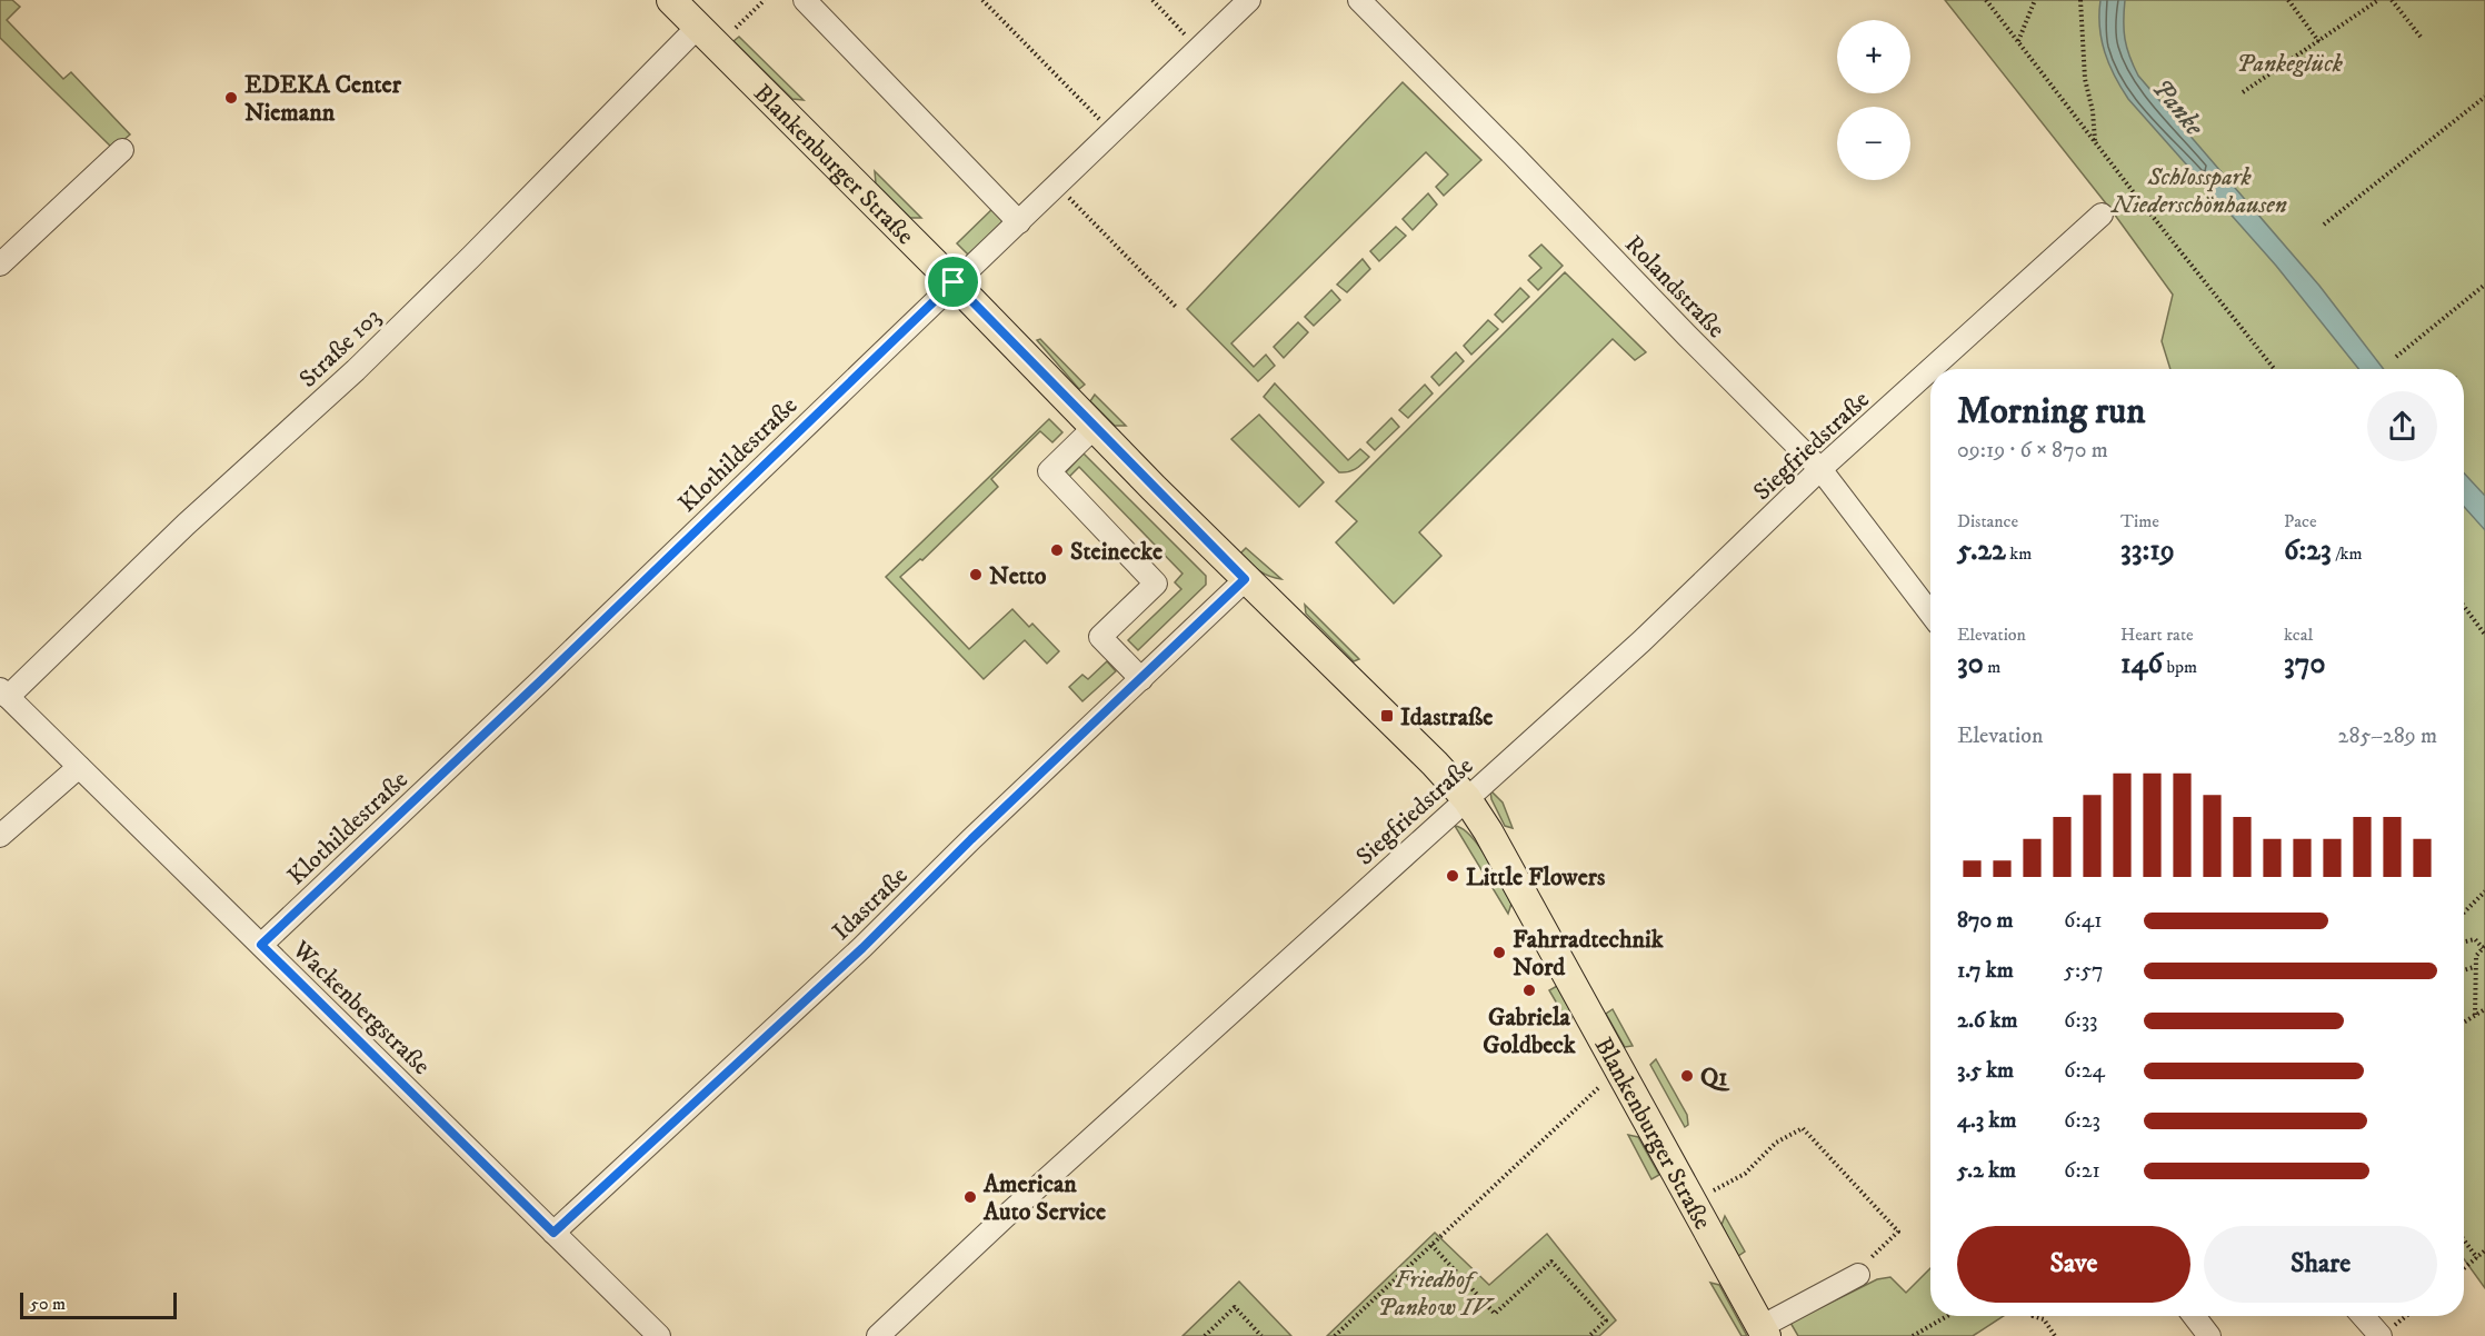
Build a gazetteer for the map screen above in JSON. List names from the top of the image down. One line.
{"streets":{"main road":["Blankenburger Straße"],"street":["Rolandstraße","Straße 103","Siegfriedstraße","Klothildestraße","Idastraße","Wackenbergstraße"]},"crossings":[["Blankenburger Straße","Straße 103"],["Blankenburger Straße","Siegfriedstraße"],["Blankenburger Straße","Klothildestraße"],["Blankenburger Straße","Idastraße"],["Rolandstraße","Siegfriedstraße"],["Straße 103","Wackenbergstraße"],["Klothildestraße","Wackenbergstraße"],["Idastraße","Wackenbergstraße"]],"water":["Panke"],"parks":["Pankeglück","Schlosspark Niederschönhausen","Friedhof Pankow IV"],"places":{"other":["EDEKA Center Niemann","Steinecke","Netto","Little Flowers","Fahrradtechnik Nord","Gabriela Goldbeck","Q1","American Auto Service"],"transit":["Idastraße"]},"scale_bar":"50 m","page":{"map_buttons":["+","−"],"heading":["Morning run","09:19 · 6 × 870 m"],"stats":[["Distance","5.22 km"],["Time","33:19"],["Pace","6:23 /km"],["Elevation","30 m"],["Heart rate","146 bpm"],["kcal","370"]],"chart":["Elevation","285–289 m"],"list":[{"name":"870 m","note":"6:41"},{"name":"1.7 km","note":"5:57"},{"name":"2.6 km","note":"6:33"},{"name":"3.5 km","note":"6:24"},{"name":"4.3 km","note":"6:23"},{"name":"5.2 km","note":"6:21"}],"buttons":["Save","Share"],"scale":"50 m"}}
